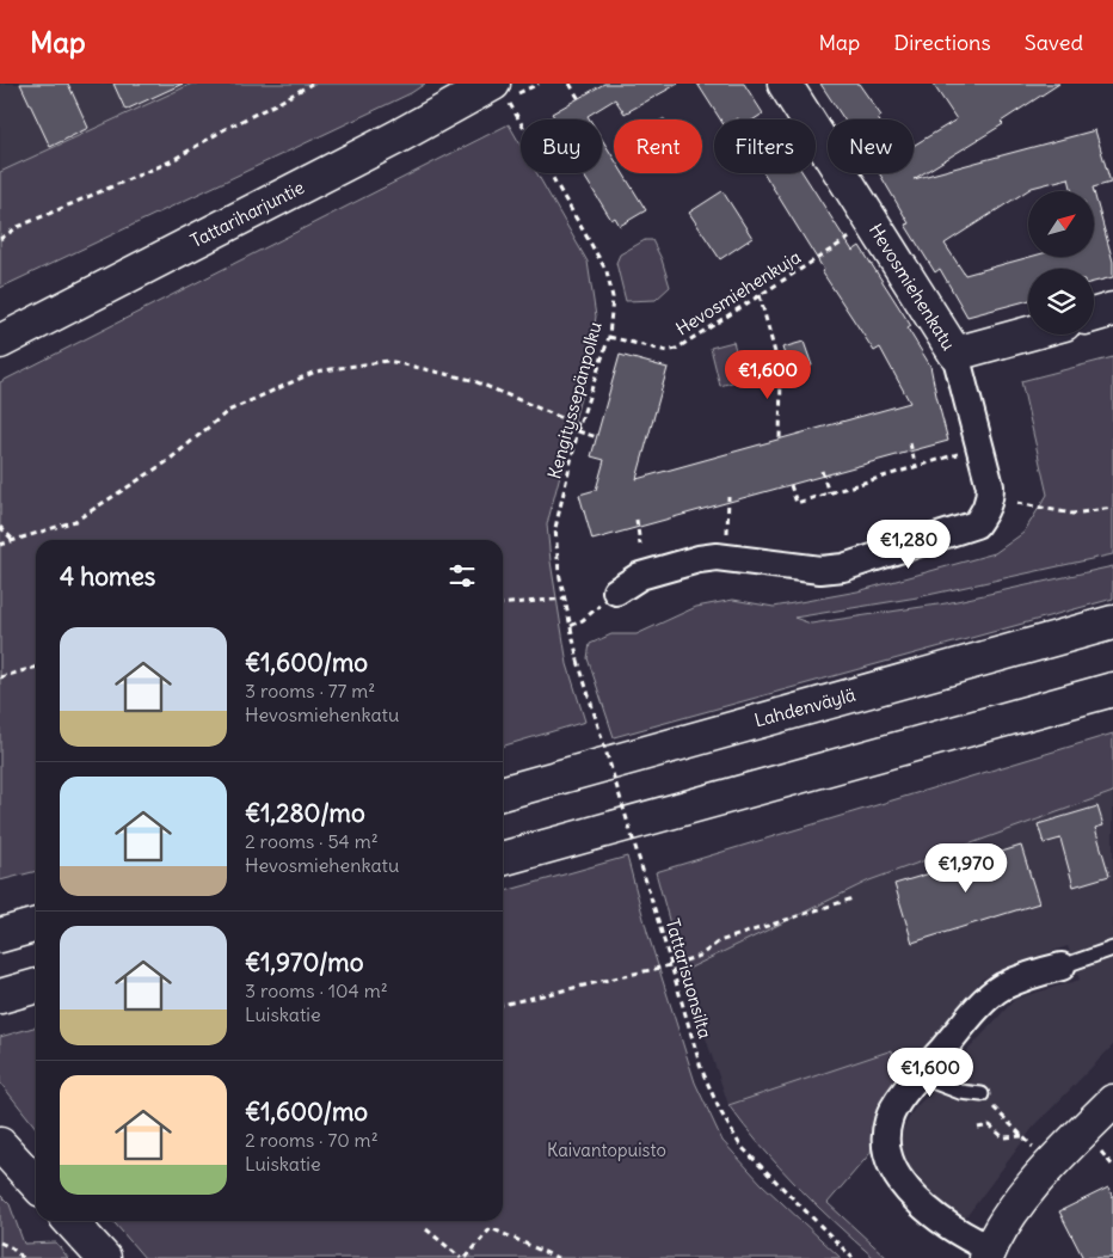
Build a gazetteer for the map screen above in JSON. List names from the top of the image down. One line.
{"streets":{"main road":["Tattariharjuntie","Hevosmiehenkatu","Lahdenväylä"],"path":["Hevosmiehenkuja","Kengityssepänpolku","Tattarisuonsilta"]},"crossings":[["Tattariharjuntie","Kengityssepänpolku"],["Hevosmiehenkatu","Hevosmiehenkuja"],["Hevosmiehenkuja","Kengityssepänpolku"],["Kengityssepänpolku","Tattarisuonsilta"]],"parks":["Kaivantopuisto"],"north":"top right","page":{"header":"Map","nav":["Map","Directions","Saved"],"chip":["Buy","Rent","Filters","New"],"price":["€1,600","€1,280","€1,970","€1,600"],"heading":"4 homes","list":[{"name":"€1,600/mo","note":"3 rooms · 77 m² · Hevosmiehenkatu"},{"name":"€1,280/mo","note":"2 rooms · 54 m² · Hevosmiehenkatu"},{"name":"€1,970/mo","note":"3 rooms · 104 m² · Luiskatie"},{"name":"€1,600/mo","note":"2 rooms · 70 m² · Luiskatie"}]}}
